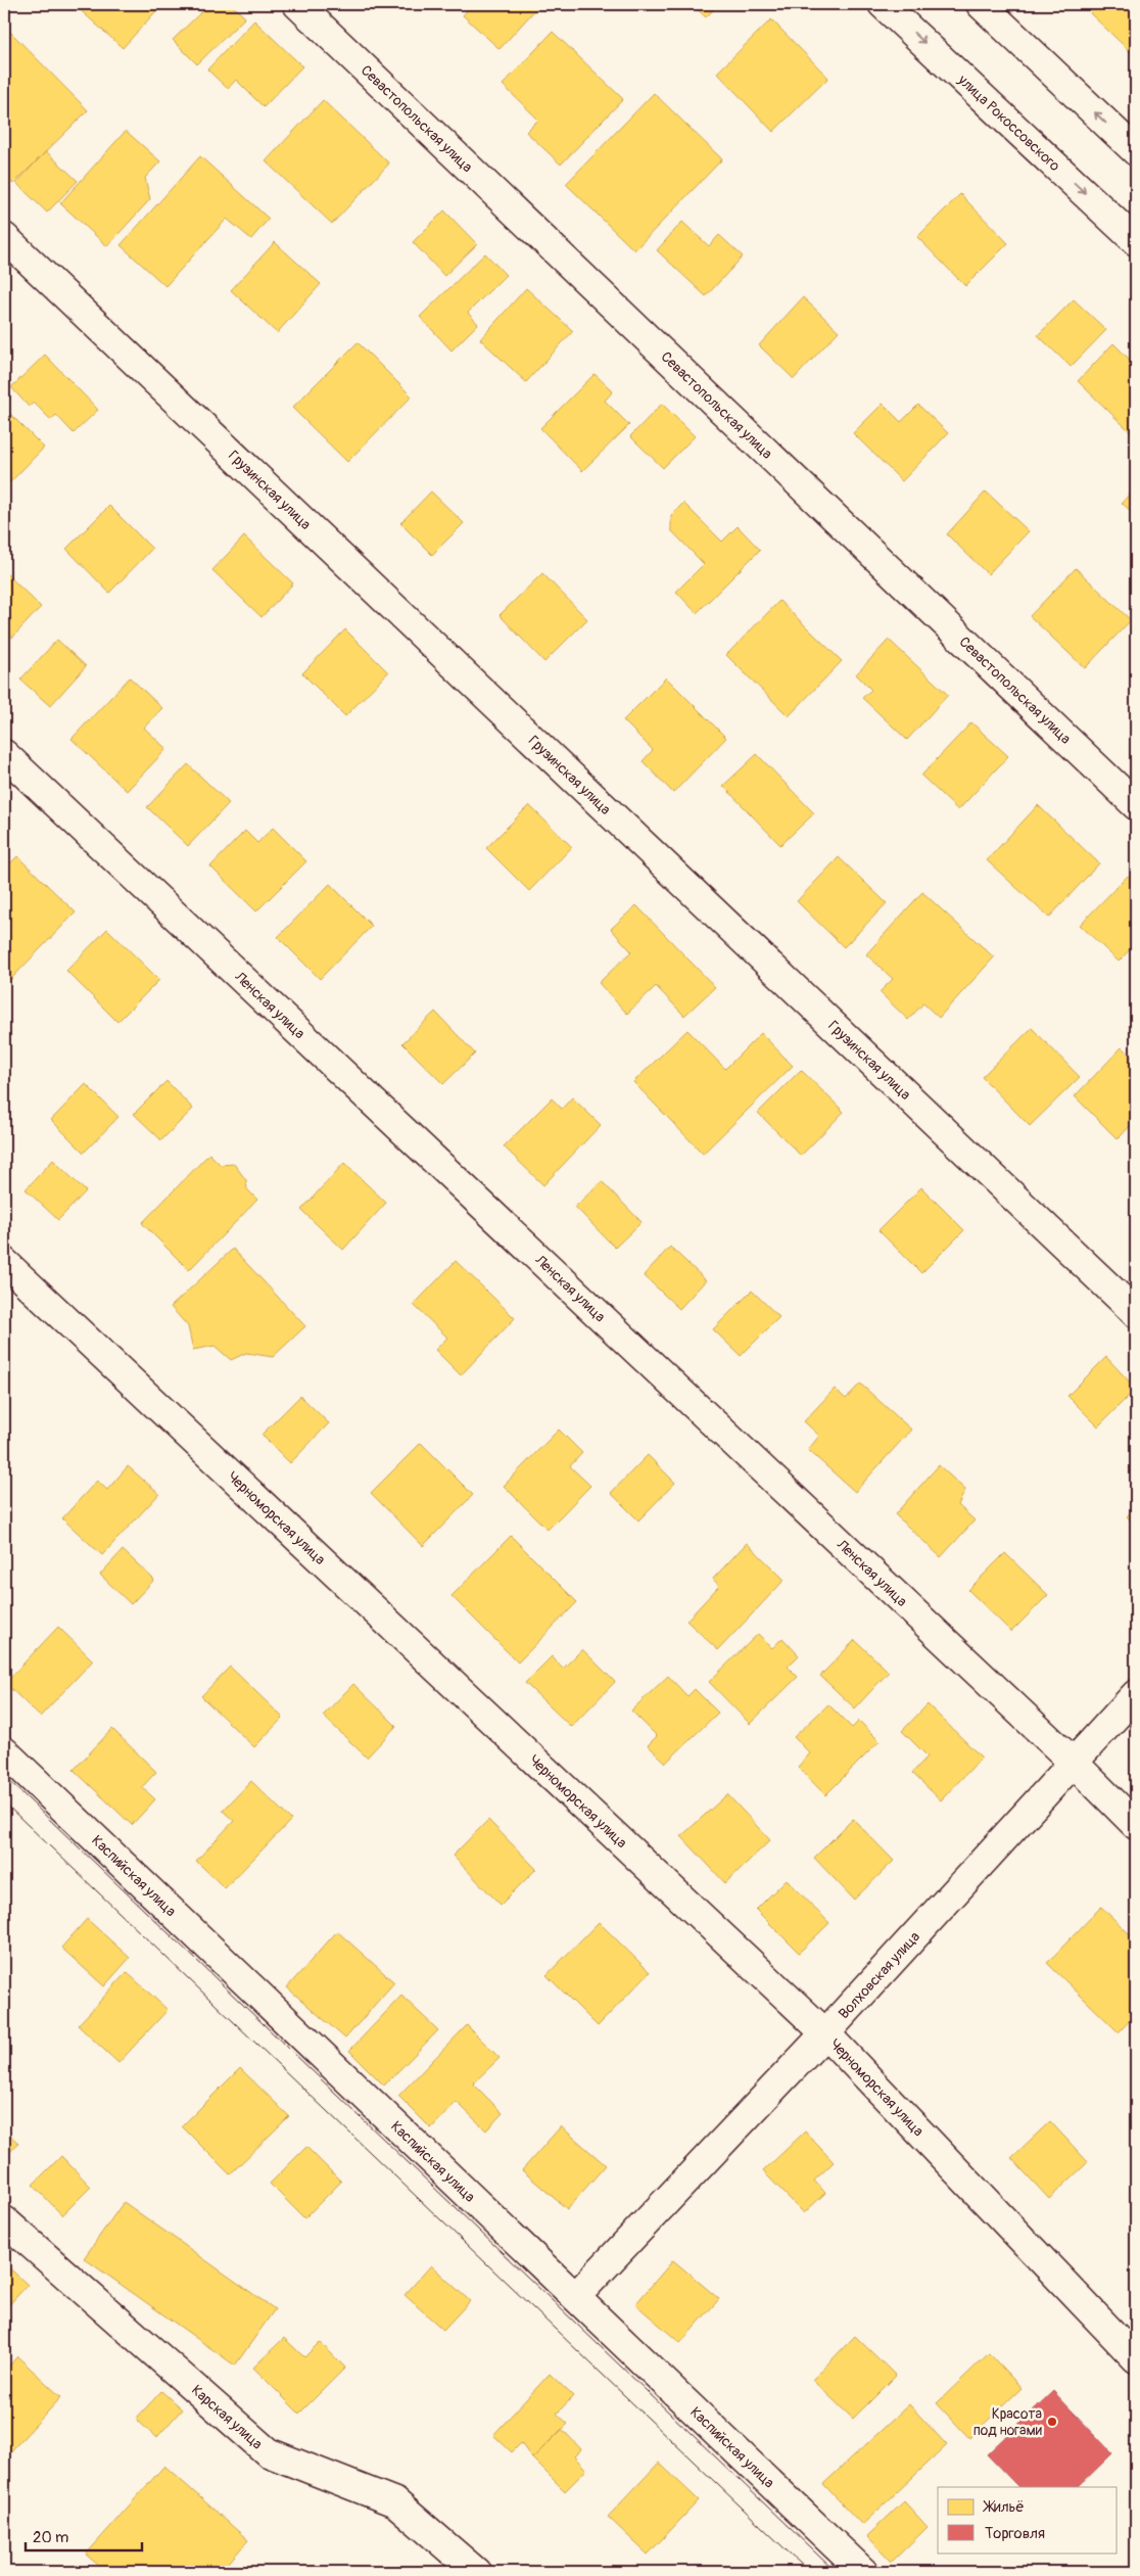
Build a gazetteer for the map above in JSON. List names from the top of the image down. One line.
{"streets":{"main road":["Севастопольская улица","улица Рокоссовского","Грузинская улица","Ленская улица","Черноморская улица","Каспийская улица","Волховская улица","Карская улица"]},"crossings":[["Ленская улица","Волховская улица"],["Черноморская улица","Волховская улица"],["Каспийская улица","Волховская улица"]],"places":["Красота под ногами"],"legend":["Жильё","Торговля"],"scale_bar":"20 m"}
